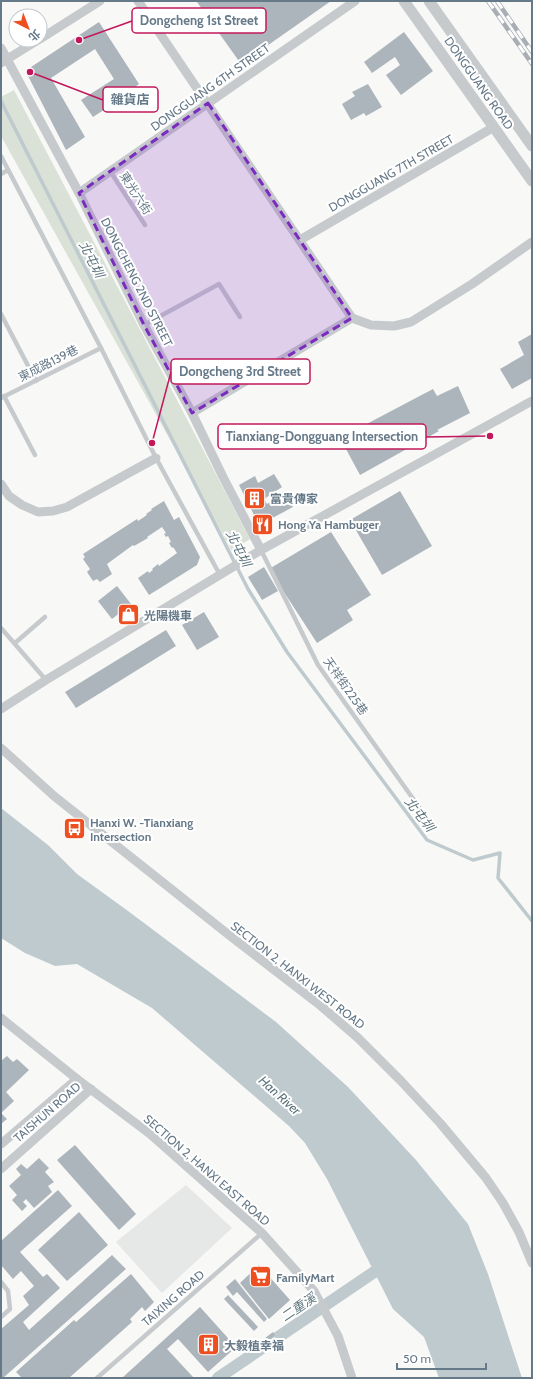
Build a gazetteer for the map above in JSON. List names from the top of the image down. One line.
{"streets":{"street":["DONGGUANG ROAD","DONGGUANG 6TH STREET","DONGGUANG 7TH STREET","DONGCHENG 2ND STREET","SECTION 2, HANXI WEST ROAD","TAISHUN ROAD","SECTION 2, HANXI EAST ROAD"],"lane":["東光六街","東成路139巷","天祥街225巷","TAIXING ROAD"]},"crossings":[["DONGGUANG ROAD","DONGGUANG 7TH STREET"],["DONGGUANG 6TH STREET","東光六街"],["DONGGUANG 6TH STREET","DONGCHENG 2ND STREET"],["DONGCHENG 2ND STREET","天祥街225巷"],["TAISHUN ROAD","SECTION 2, HANXI EAST ROAD"],["SECTION 2, HANXI EAST ROAD","TAIXING ROAD"]],"water":["北屯圳","Han River","二重溪"],"places":{"other":["Dongcheng 1st Street","雜貨店","Tianxiang-Dongguang Intersection","Dongcheng 3rd Street"],"building":["富貴傳家","大毅植幸福"],"restaurant":["Hong Ya Hambuger"],"shop":["光陽機車"],"bus stop":["Hanxi W. -Tianxiang Intersection"],"supermarket":["FamilyMart"]},"scale_bar":"50 m","north":"bottom right"}
